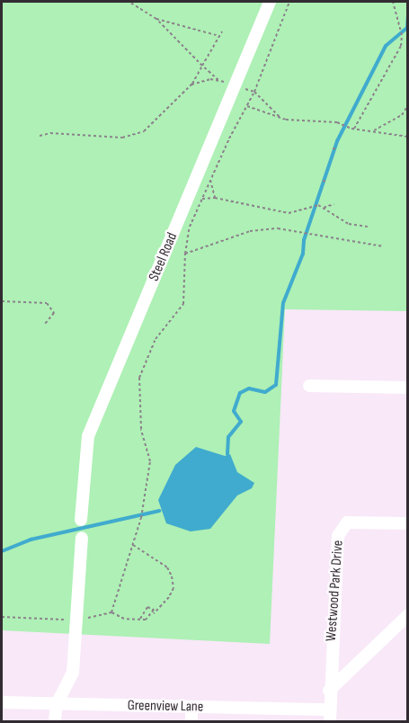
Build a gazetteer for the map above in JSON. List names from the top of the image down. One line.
{"streets":{"street":["Steel Road","Westwood Park Drive","Greenview Lane"]},"crossings":[["Westwood Park Drive","Greenview Lane"]]}
